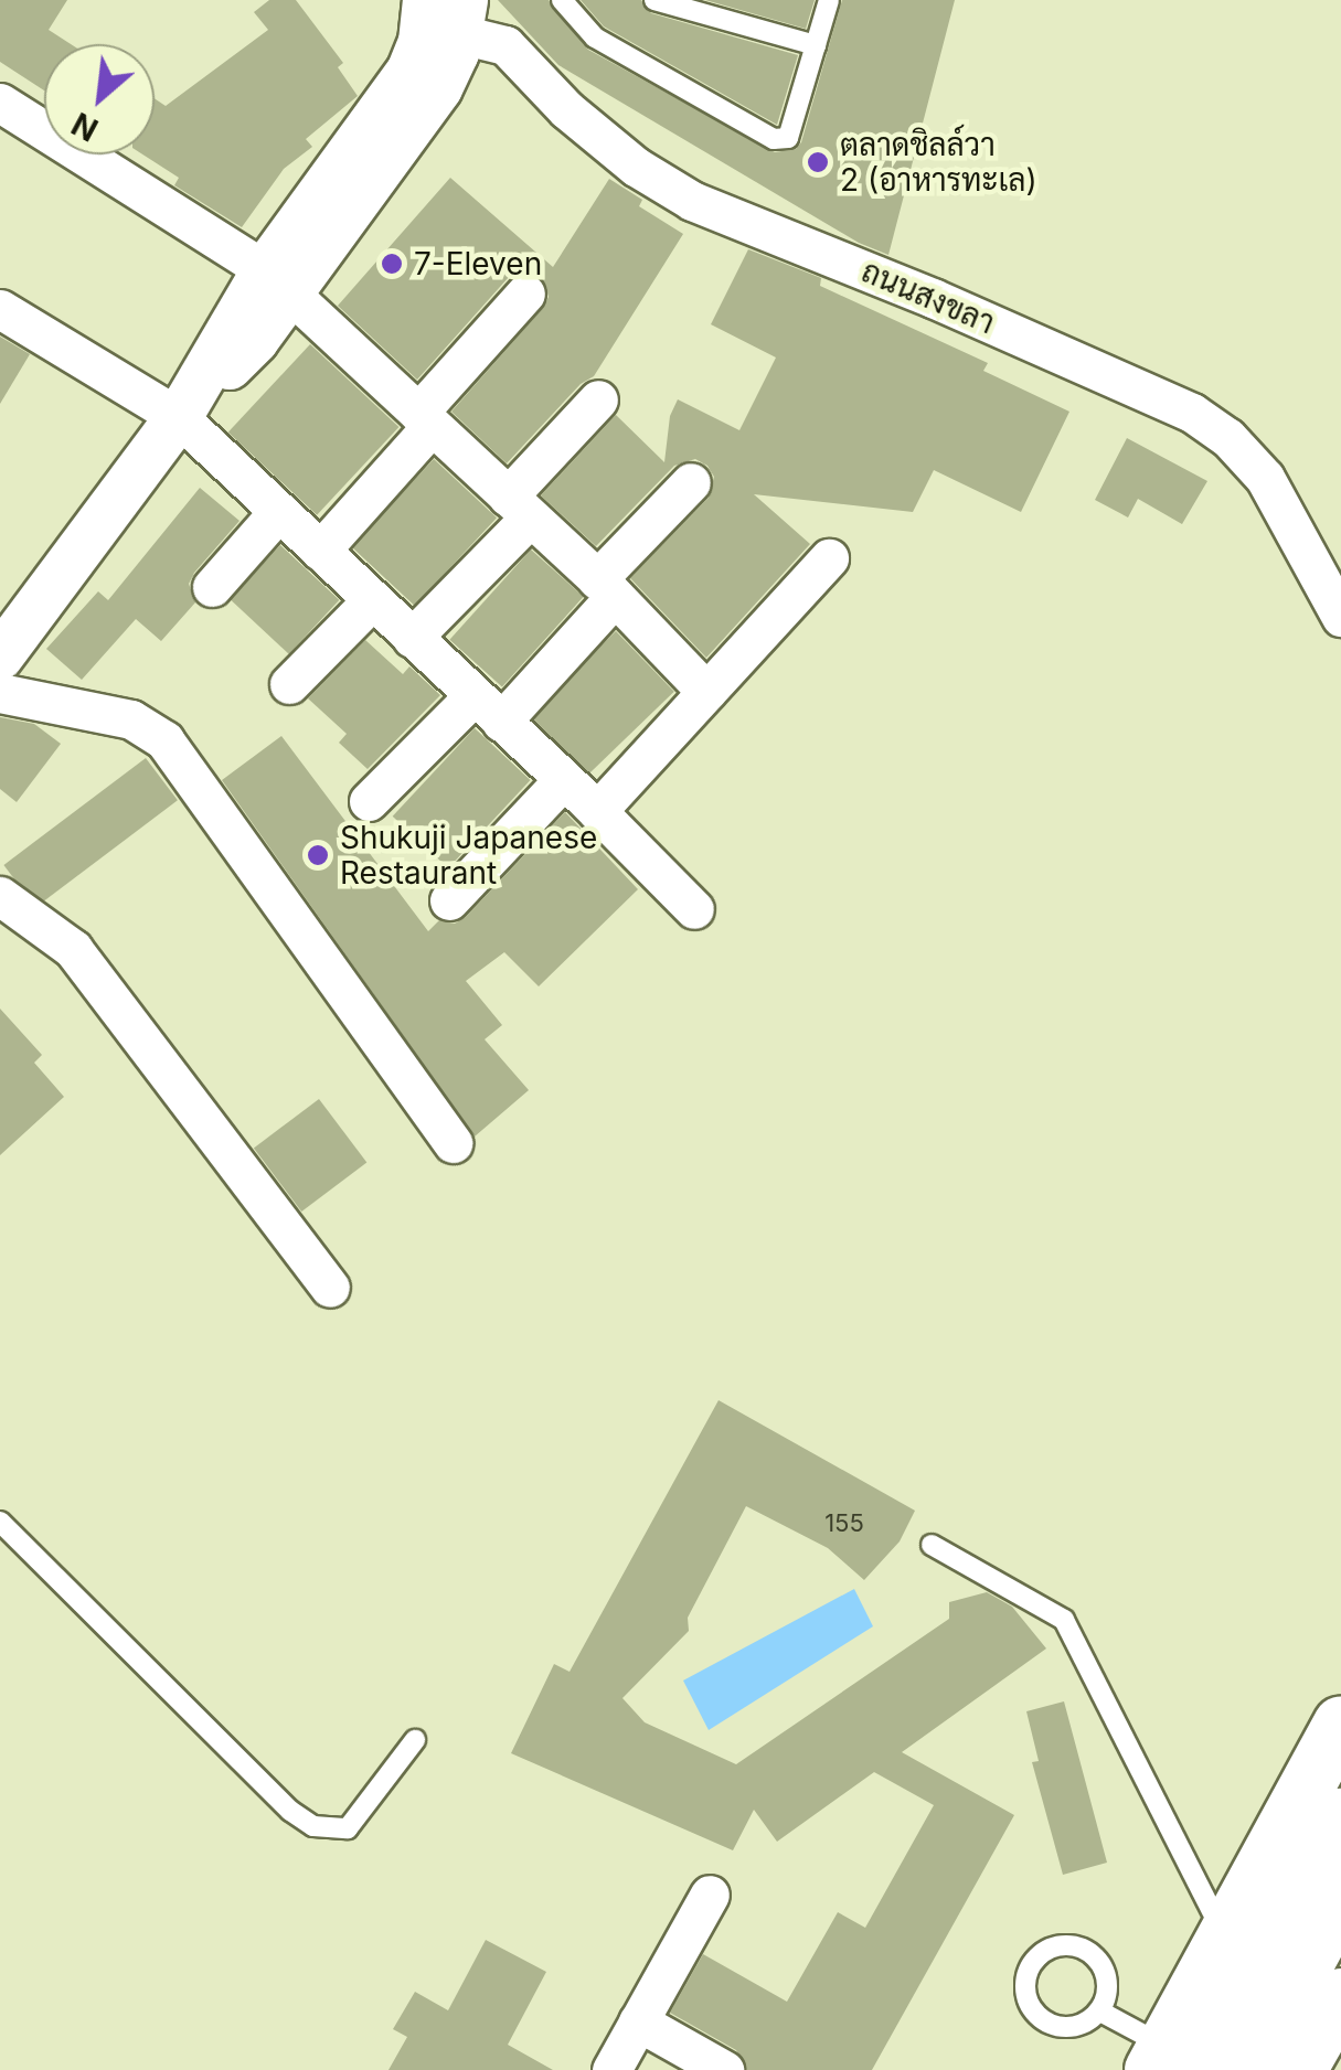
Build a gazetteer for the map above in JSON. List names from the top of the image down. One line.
{"streets":{"street":["ถนนสงขลา"]},"places":["ตลาดชิลล์วา 2 (อาหารทะเล)","7-Eleven","Shukuji Japanese Restaurant"],"house_numbers":["155"],"north":"bottom left"}
